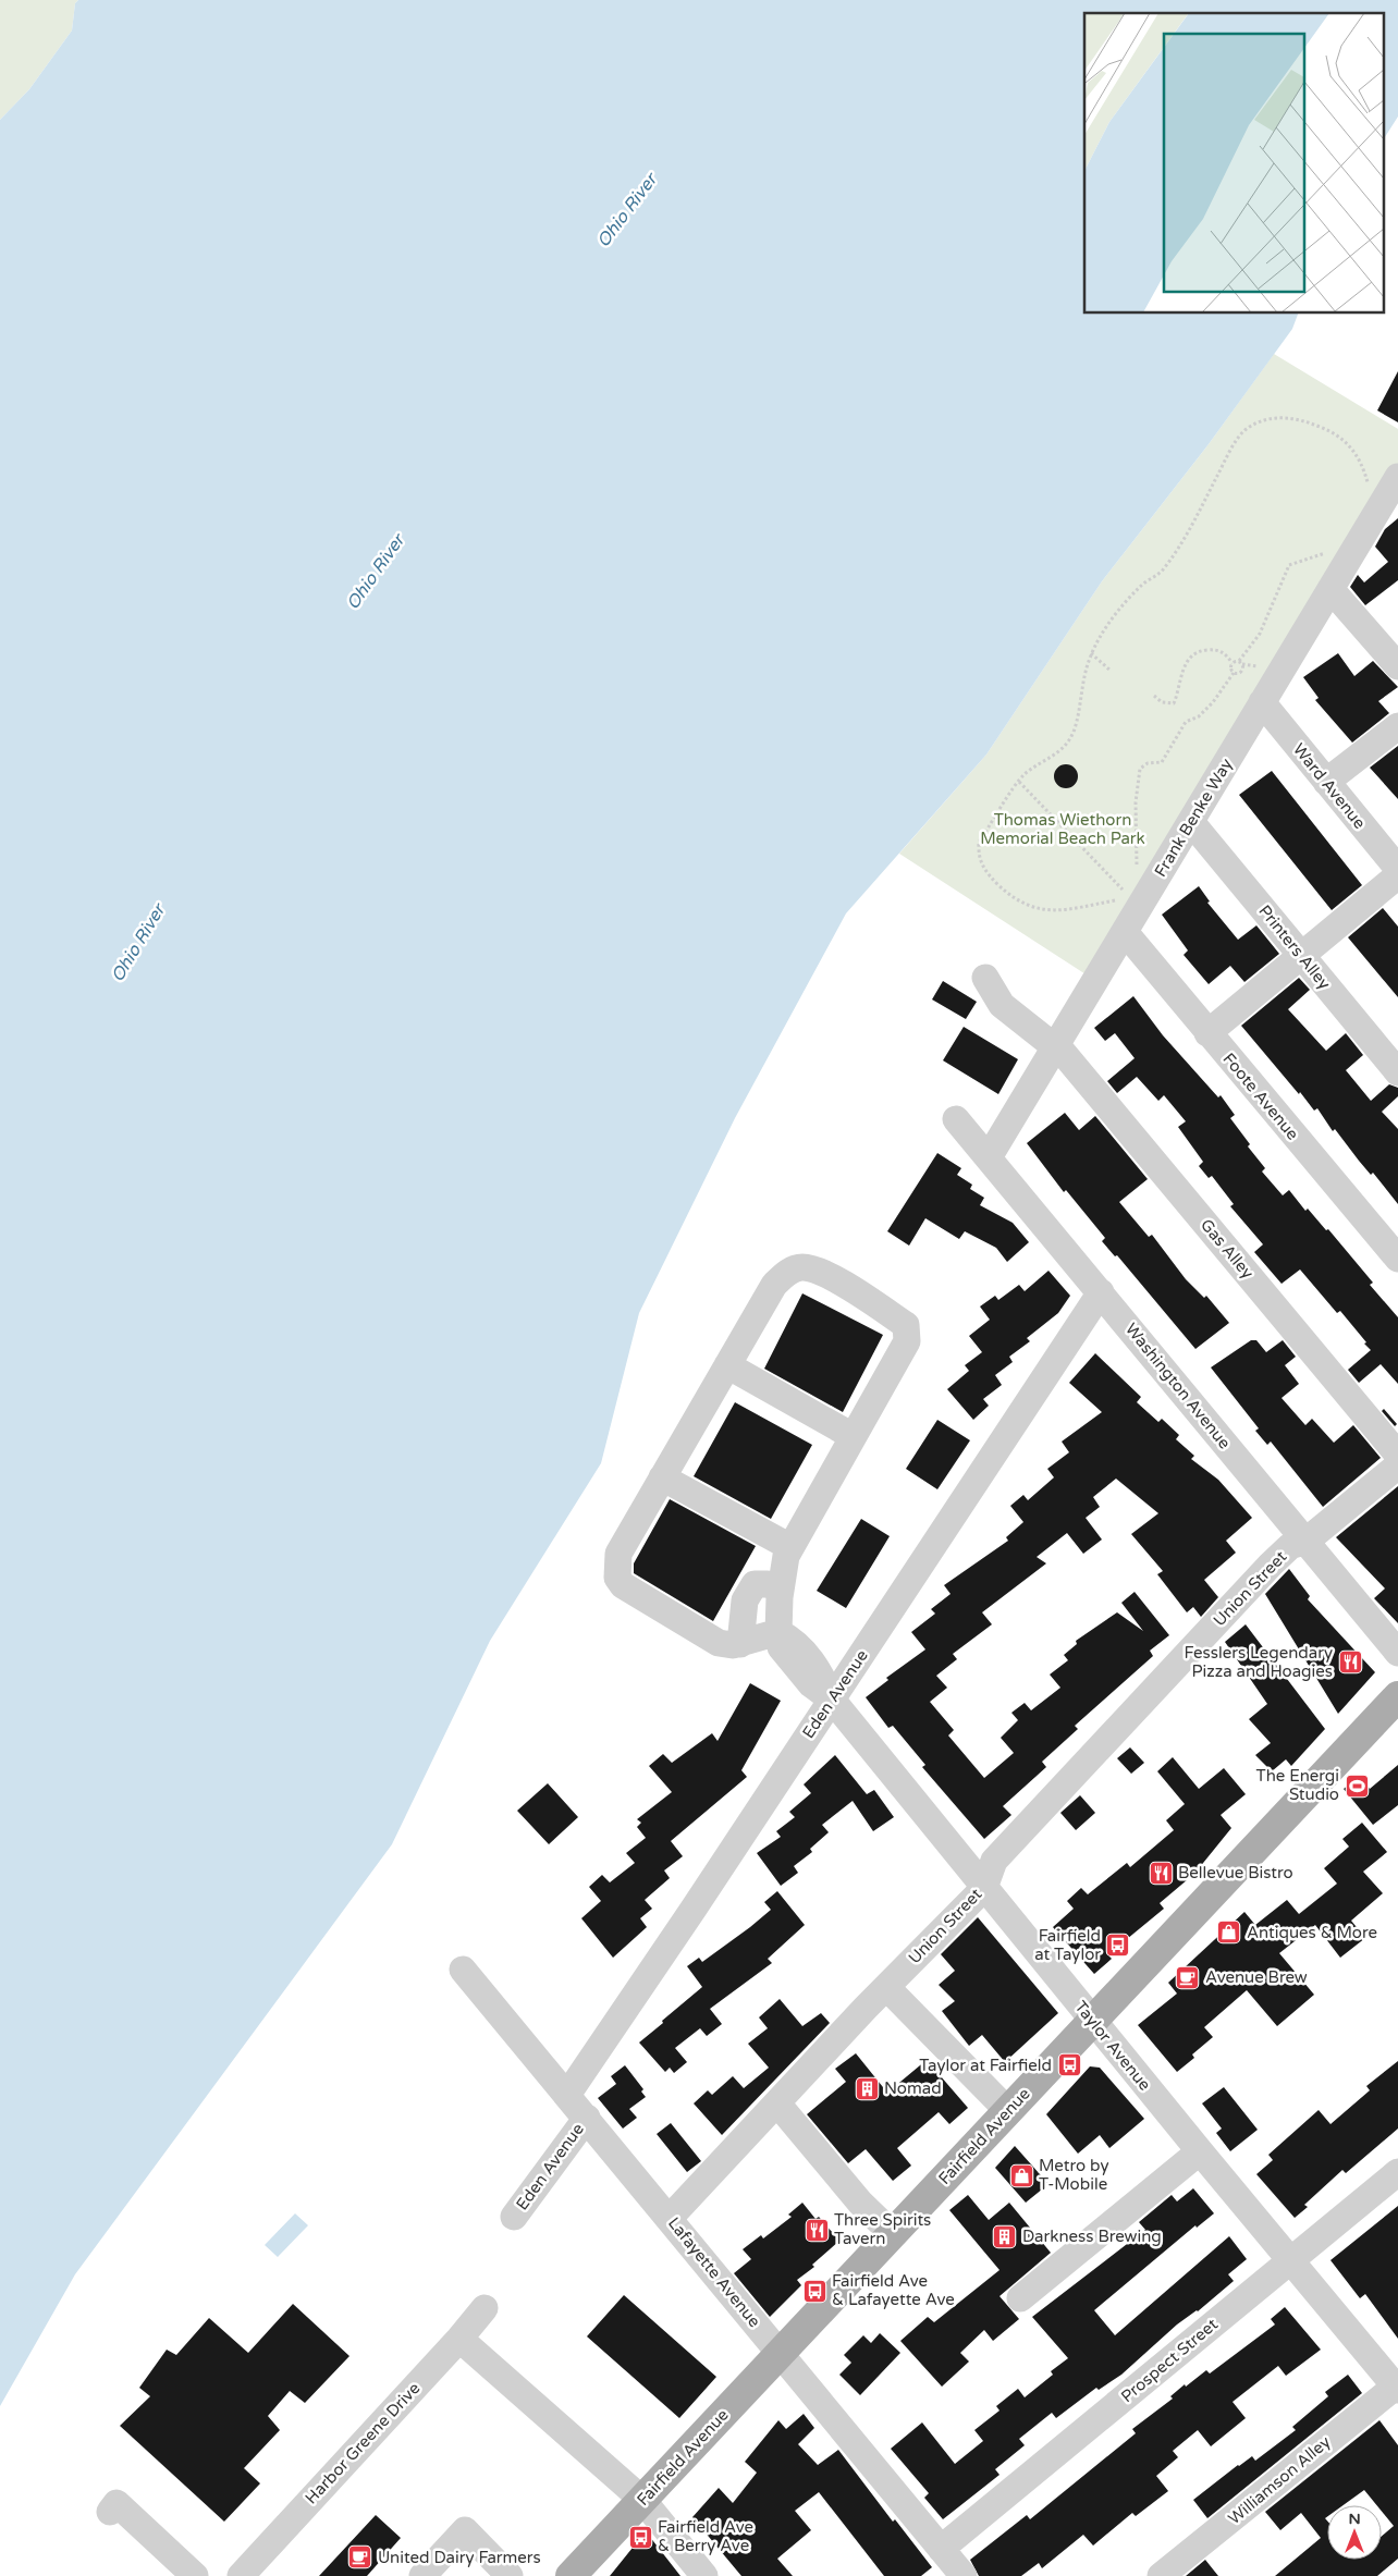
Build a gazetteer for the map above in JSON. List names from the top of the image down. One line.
{"streets":{"main road":["Fairfield Avenue"],"street":["Ward Avenue","Frank Benke Way","Printers Alley","Foote Avenue","Gas Alley","Washington Avenue","Union Street","Eden Avenue","Taylor Avenue","Lafayette Avenue","Prospect Street","Harbor Greene Drive","Williamson Alley"]},"crossings":[["Ward Avenue","Frank Benke Way"],["Frank Benke Way","Printers Alley"],["Frank Benke Way","Foote Avenue"],["Frank Benke Way","Gas Alley"],["Frank Benke Way","Washington Avenue"],["Washington Avenue","Union Street"],["Washington Avenue","Eden Avenue"],["Union Street","Taylor Avenue"],["Union Street","Lafayette Avenue"],["Eden Avenue","Taylor Avenue"],["Eden Avenue","Lafayette Avenue"],["Taylor Avenue","Fairfield Avenue"],["Taylor Avenue","Prospect Street"],["Taylor Avenue","Williamson Alley"],["Fairfield Avenue","Lafayette Avenue"],["Lafayette Avenue","Prospect Street"]],"water":["Ohio River"],"parks":["Thomas Wiethorn Memorial Beach Park"],"places":{"restaurant":["Fesslers Legendary Pizza and Hoagies","Bellevue Bistro","Three Spirits Tavern"],"sports":["The Energi Studio"],"shop":["Antiques & More","Metro by T-Mobile"],"bus stop":["Fairfield at Taylor","Taylor at Fairfield","Fairfield Ave & Lafayette Ave","Fairfield Ave & Berry Ave"],"cafe":["Avenue Brew","United Dairy Farmers"],"building":["Nomad","Darkness Brewing"]},"north":"top"}
